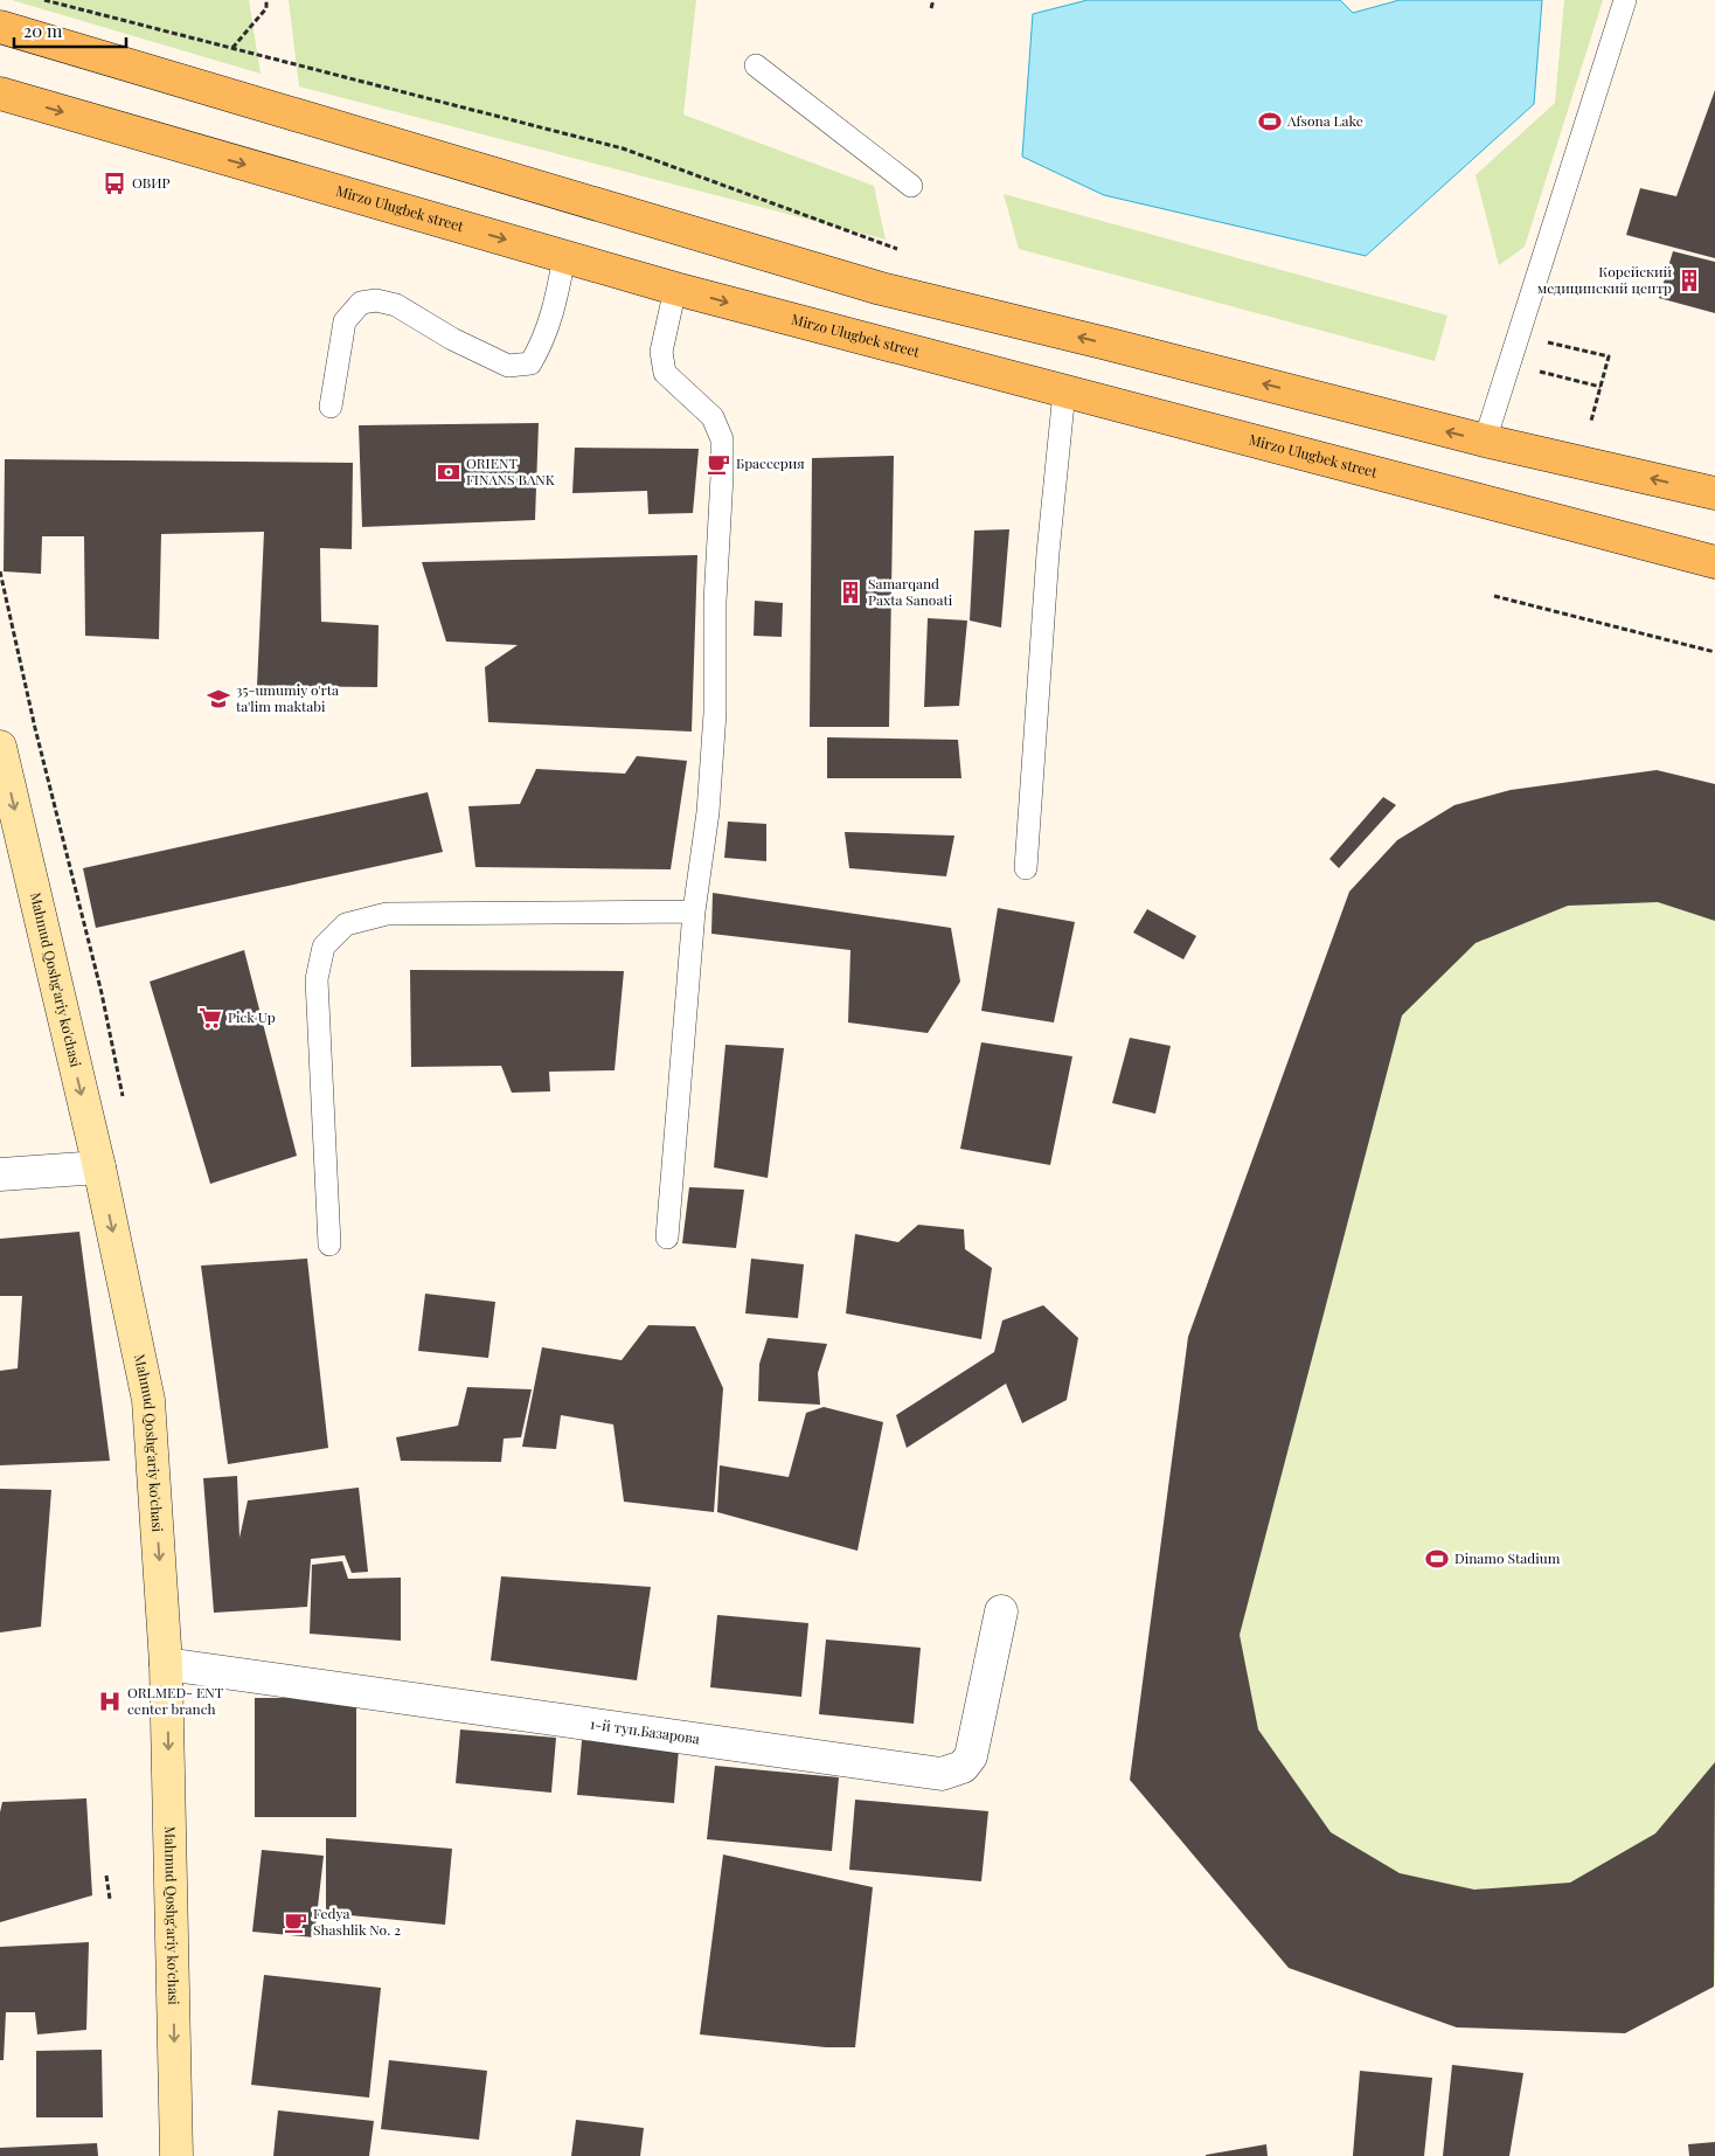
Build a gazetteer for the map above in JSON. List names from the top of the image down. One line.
{"streets":{"main road":["Mirzo Ulugbek street","Mahmud Qoshg'ariy ko'chasi"],"street":["1-й туп.Базарова"]},"crossings":[["Mahmud Qoshg'ariy ko'chasi","1-й туп.Базарова"]],"one_way":["Mahmud Qoshg'ariy ko'chasi"],"places":{"sports":["Afsona Lake","Dinamo Stadium"],"bus stop":["ОВИР"],"building":["Корейский медицинский центр","Samarqand Paxta Sanoati"],"cafe":["Брассерия","Fedya Shashlik No. 2"],"bank":["ORIENT FINANS BANK"],"school or university":["35-umumiy o'rta ta'lim maktabi"],"supermarket":["Pick Up"],"hospital":["ORLMED- ENT center branch"]},"scale_bar":"20 m"}
